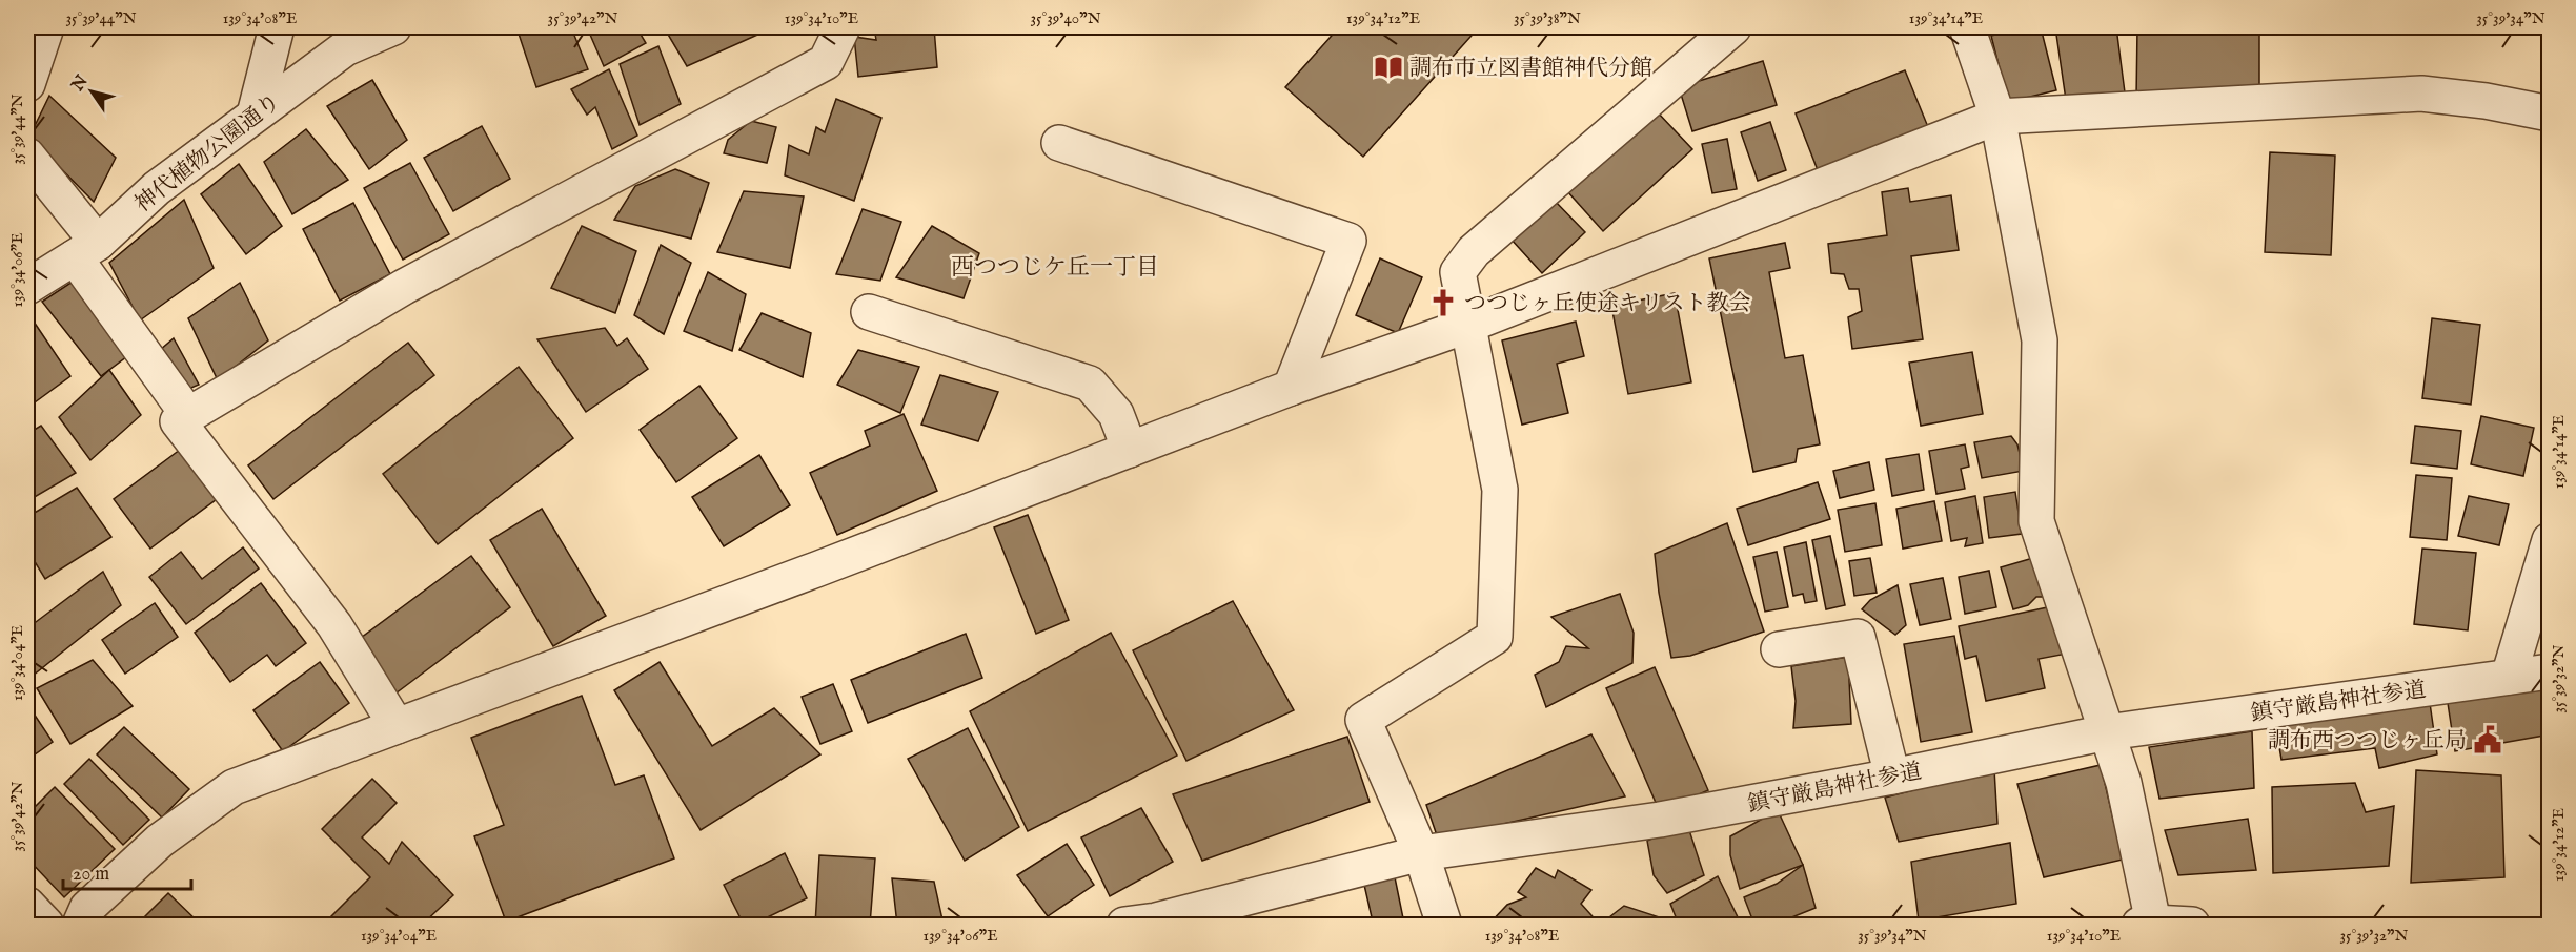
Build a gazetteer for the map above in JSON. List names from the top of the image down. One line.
{"streets":{"street":["神代植物公園通り","鎮守厳島神社参道"]},"districts":["西つつじケ丘一丁目"],"places":{"library":["調布市立図書館神代分館"],"church":["つつじヶ丘使途キリスト教会"],"public building":["調布西つつじヶ丘局"]},"scale_bar":"20 m","north":"top left","coordinates":["35°39'44\"N","139°34'08\"E","35°39'42\"N","139°34'10\"E","35°39'40\"N","139°34'12\"E","35°39'38\"N","139°34'14\"E","35°39'34\"N","139°34'06\"E","139°34'04\"E","35°39'32\"N"]}
